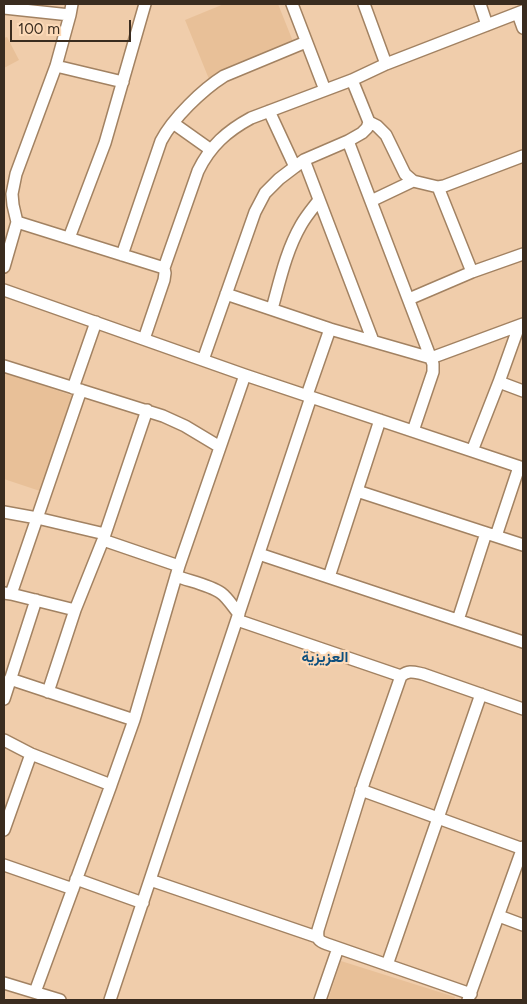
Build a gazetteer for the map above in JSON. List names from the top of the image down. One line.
{"districts":["العزيزية"],"scale_bar":"100 m"}
